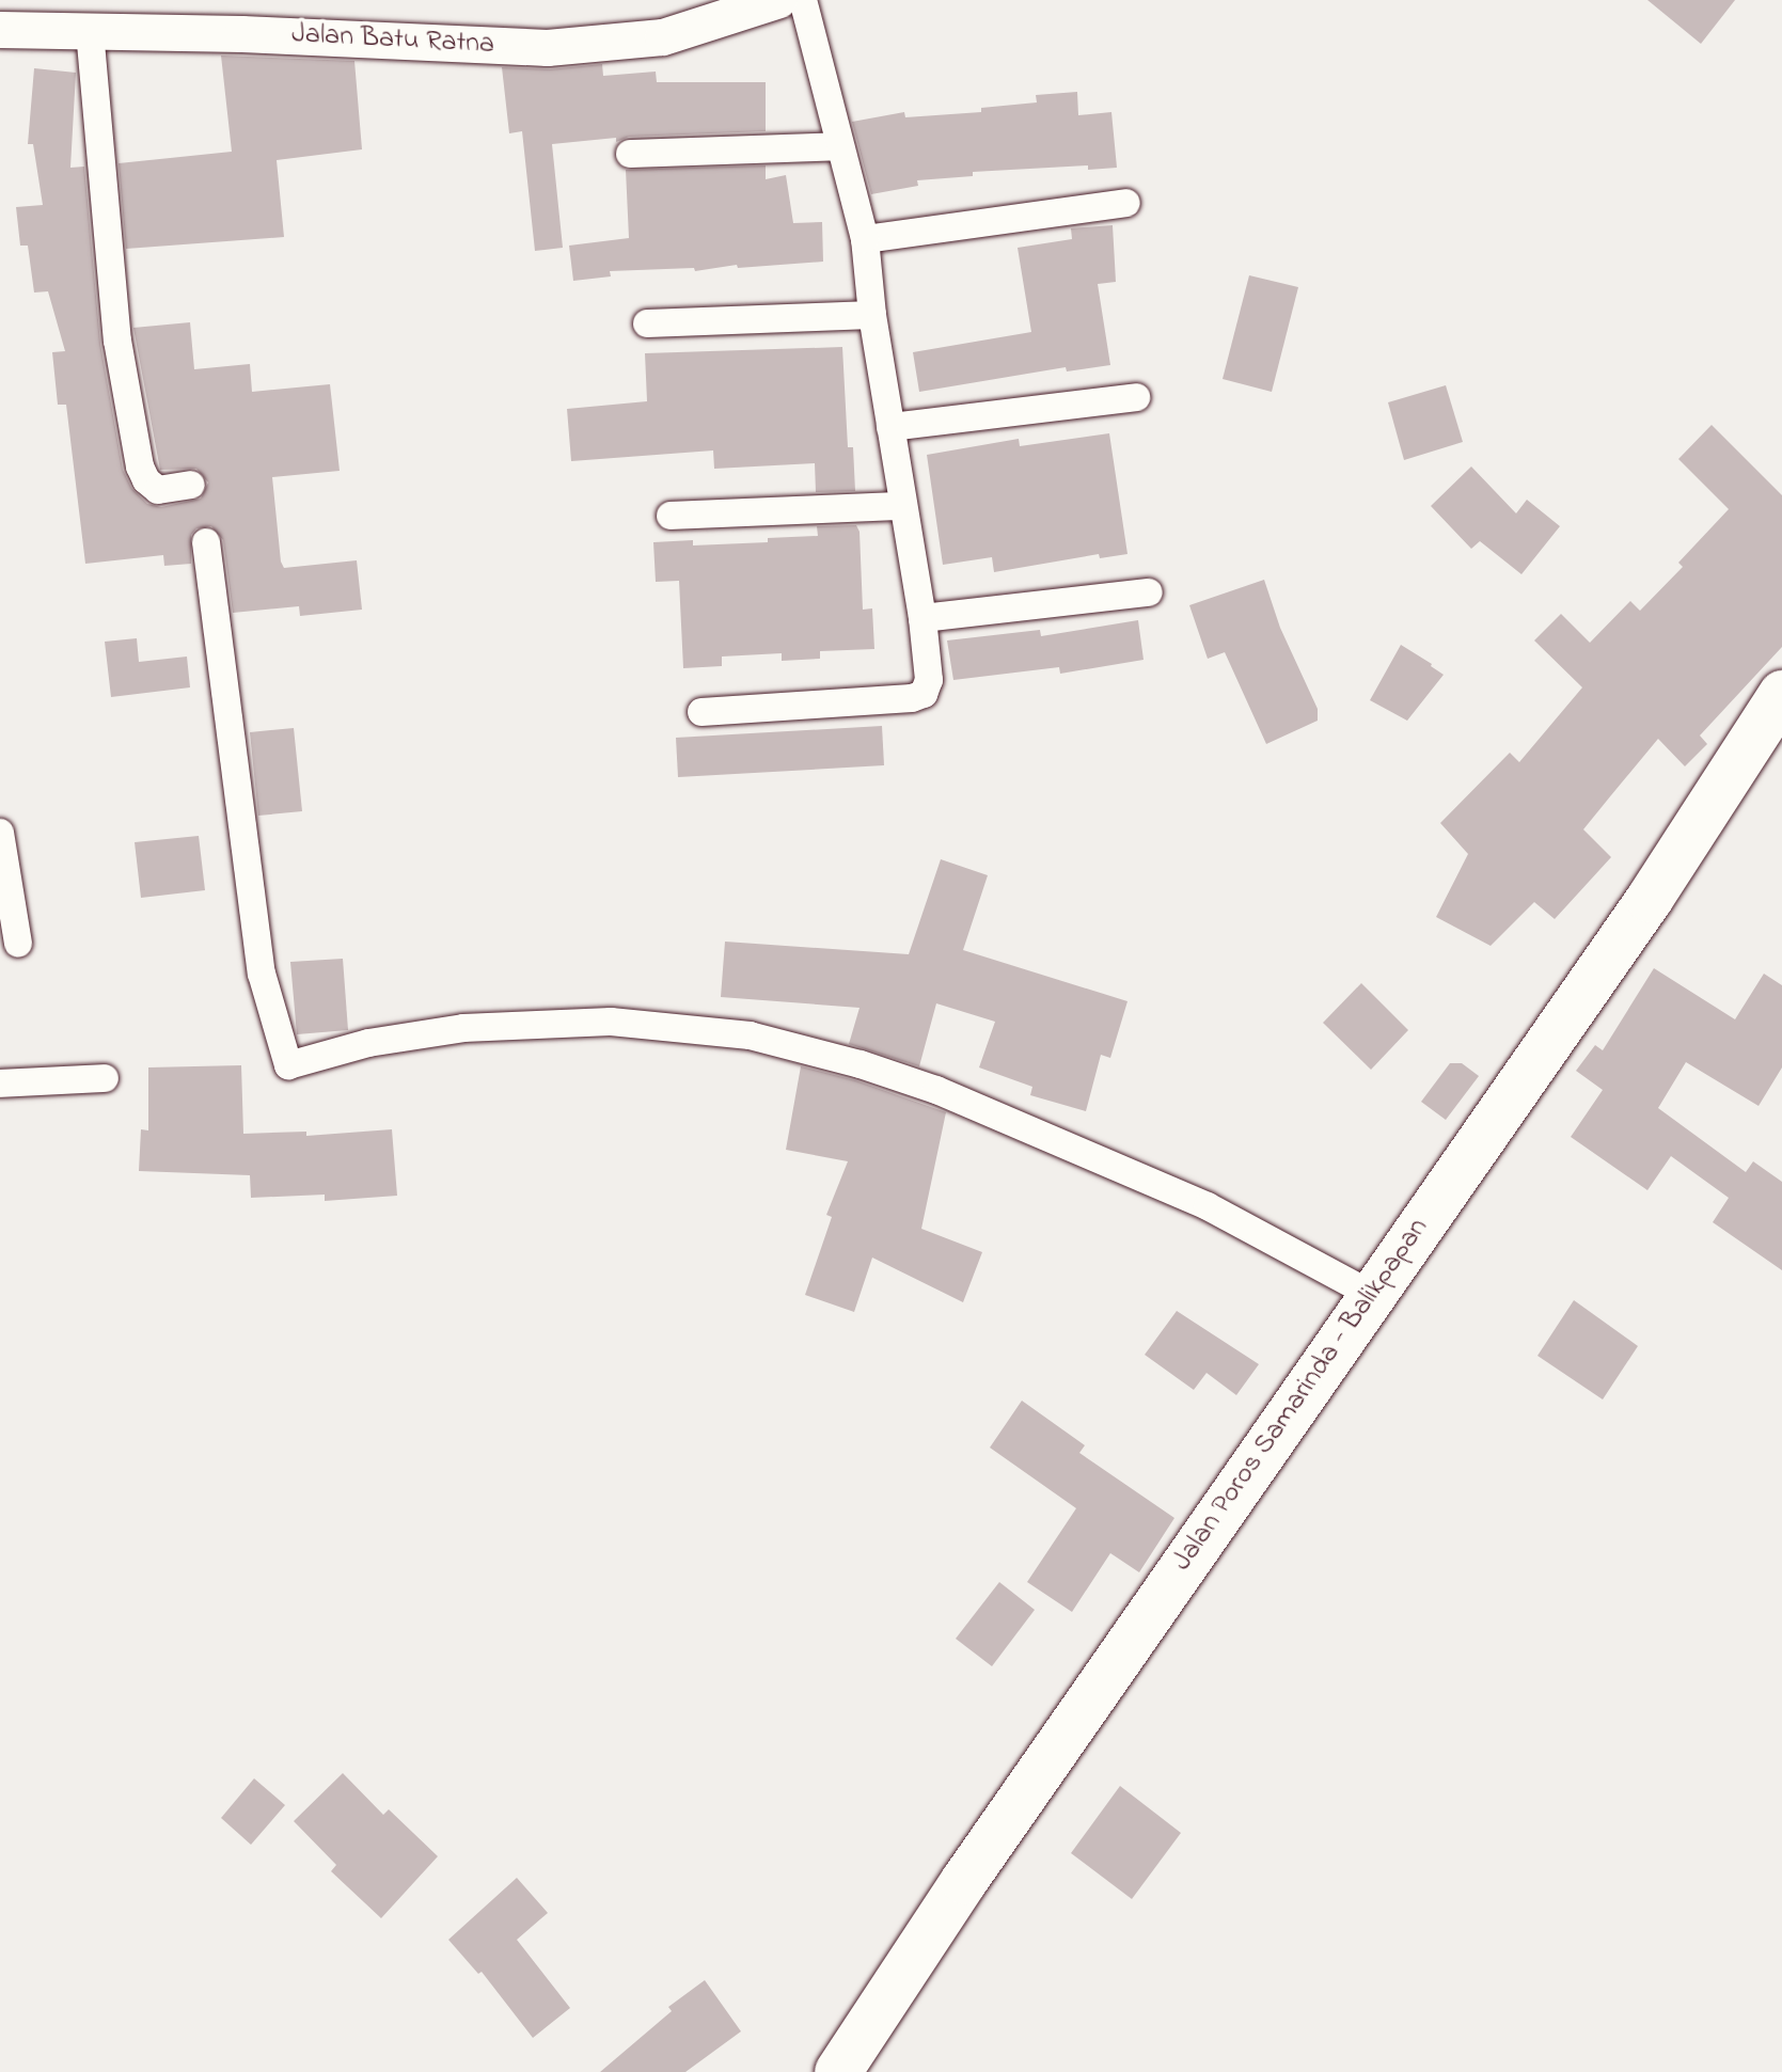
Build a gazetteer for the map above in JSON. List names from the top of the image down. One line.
{"streets":{"highway":["Jalan Poros Samarinda - Balikpapan"],"street":["Jalan Batu Ratna"]}}
